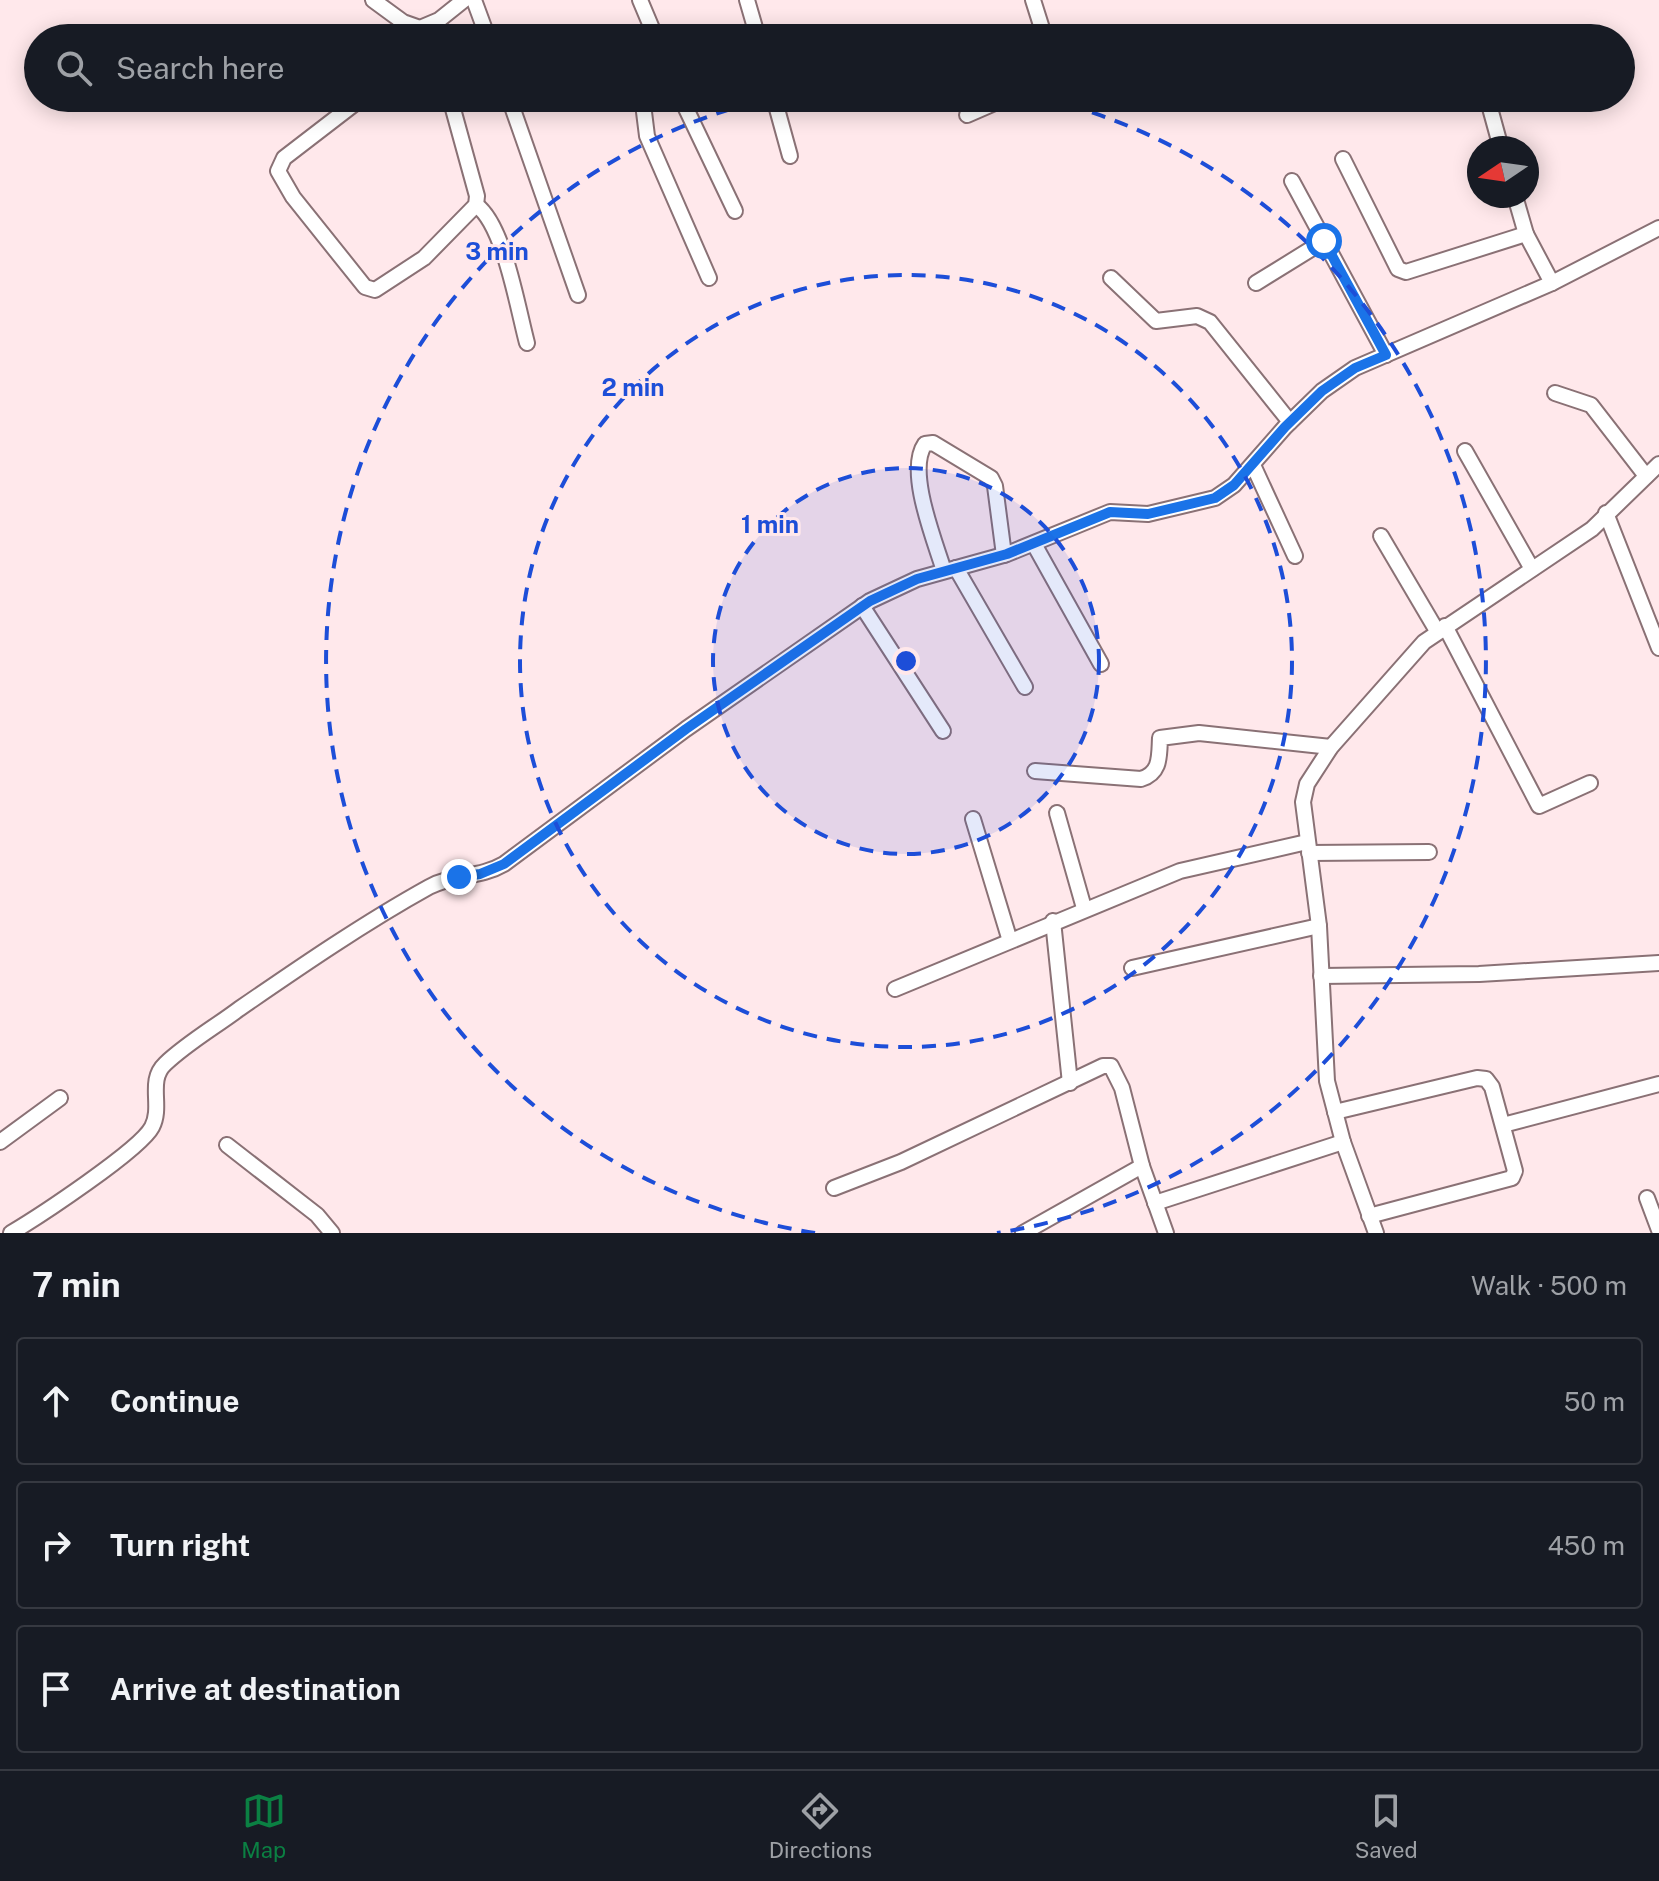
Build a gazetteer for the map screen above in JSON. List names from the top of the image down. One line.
{"north":"left","page":{"search":"Search here","heading":["7 min","Walk · 500 m"],"list":[["Continue","50 m"],["Turn right","450 m"],"Arrive at destination"],"nav":["Map","Directions","Saved"]},"rings":["3 min","2 min","1 min"]}
